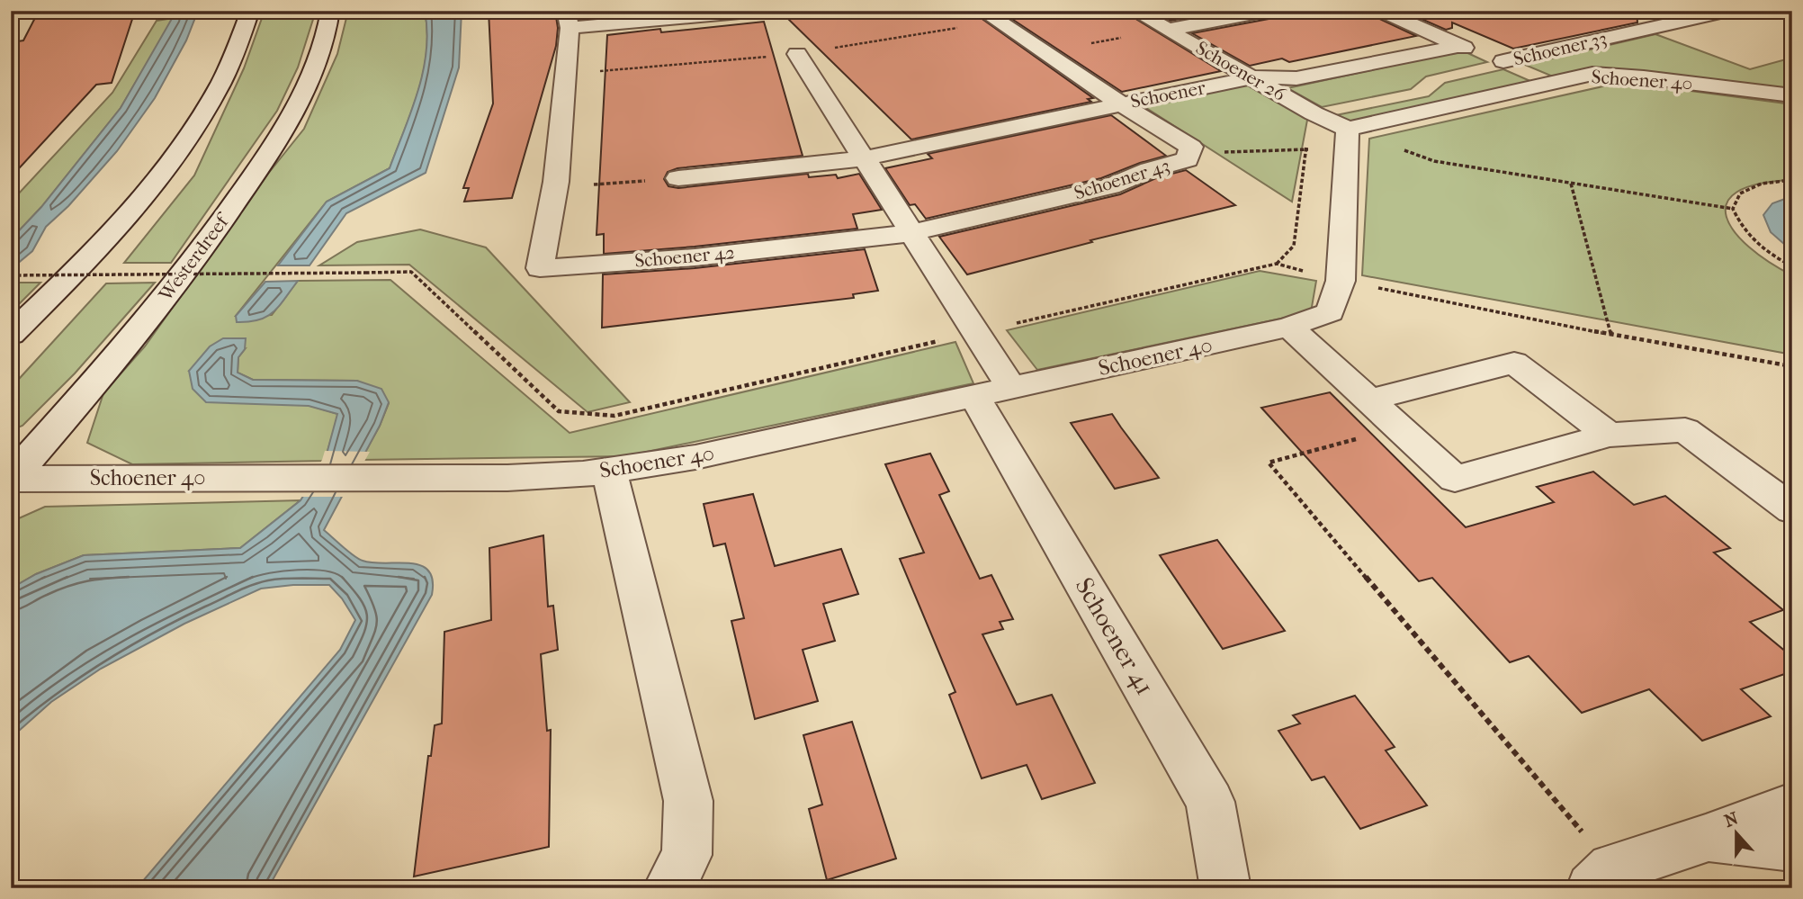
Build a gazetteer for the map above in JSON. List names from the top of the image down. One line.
{"streets":{"street":["Schoener 33","Schoener 26","Schoener 40","Schoener","Schoener 43","Schoener 42","Westerdreef","Schoener 41"]},"crossings":[["Schoener 26","Schoener 40"],["Schoener 26","Schoener"],["Schoener 40","Westerdreef"],["Schoener 40","Schoener 41"],["Schoener","Schoener 43"],["Schoener 43","Schoener 42"]],"north":"top"}
